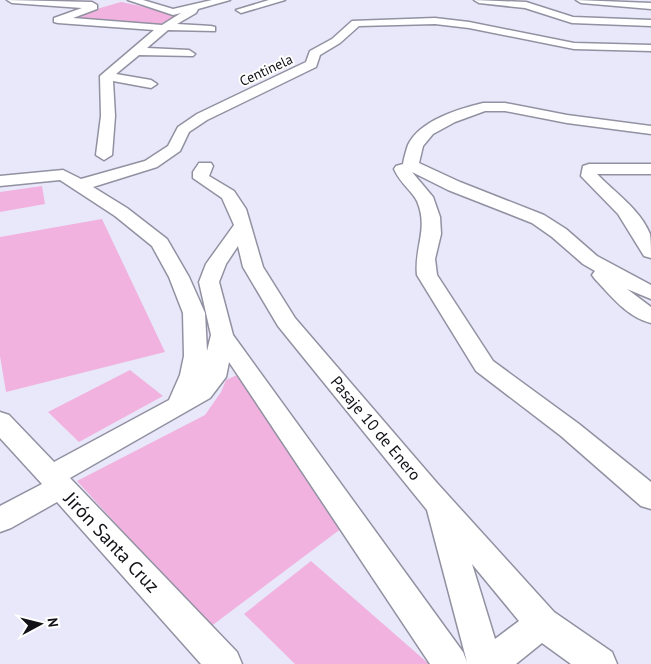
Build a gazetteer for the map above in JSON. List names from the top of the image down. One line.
{"streets":{"street":["Centinela","Pasaje 10 de Enero","Jirón Santa Cruz"]},"north":"right"}
